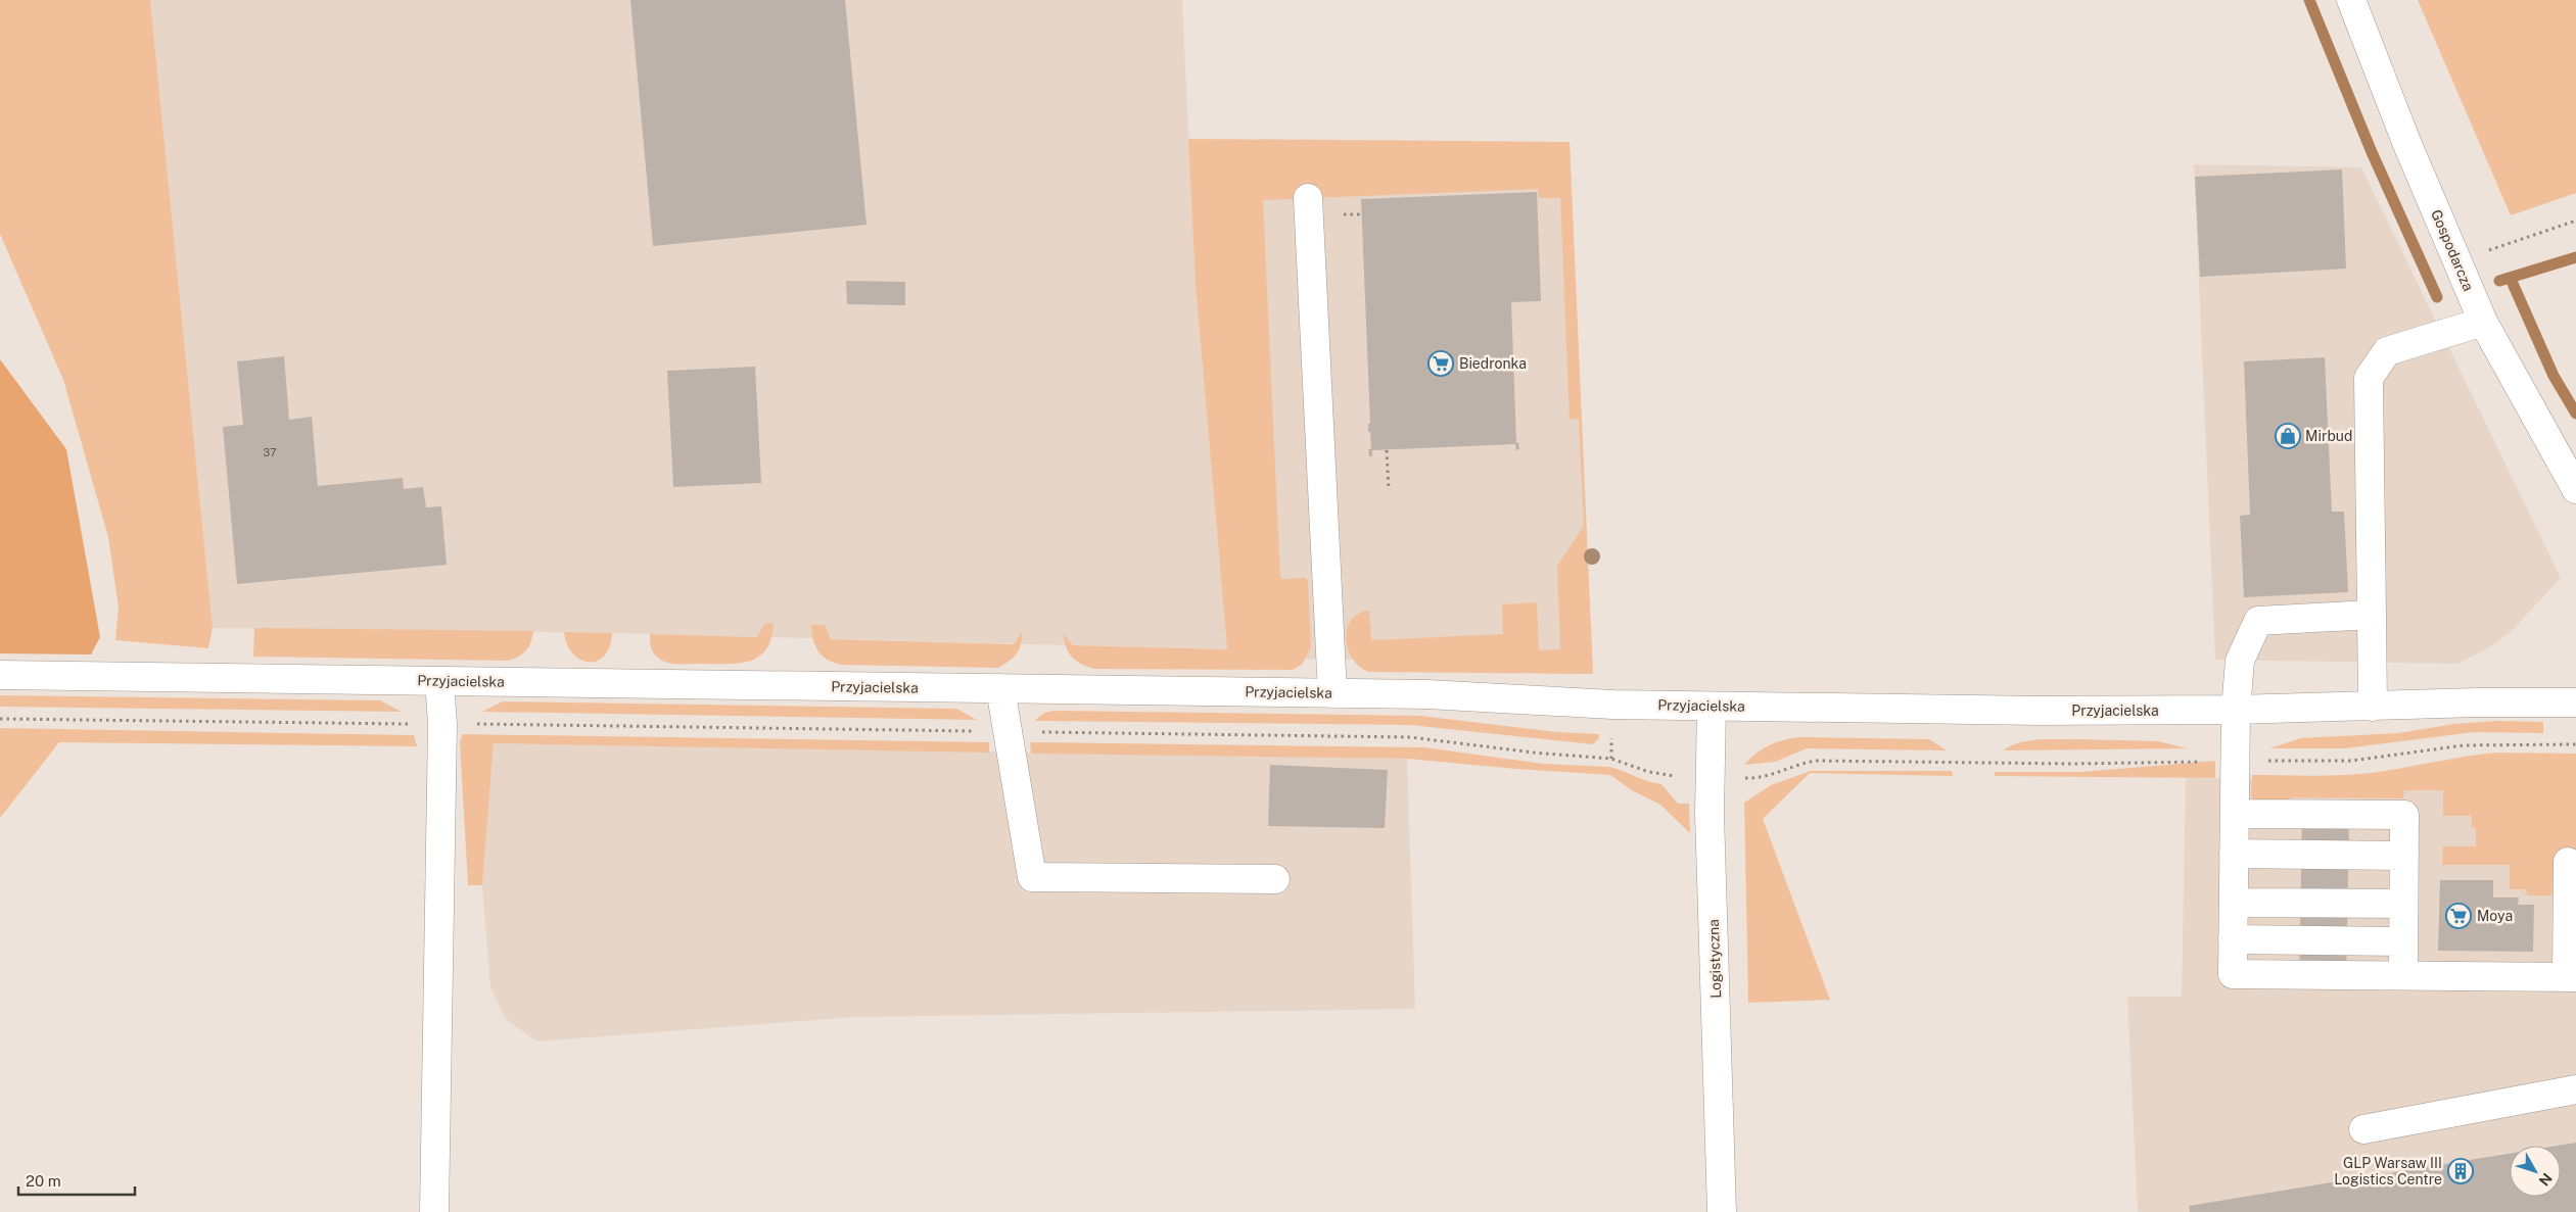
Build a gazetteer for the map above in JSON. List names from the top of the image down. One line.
{"streets":{"street":["Gospodarcza","Przyjacielska","Logistyczna"]},"crossings":[["Przyjacielska","Logistyczna"]],"places":{"supermarket":["Biedronka","Moya"],"shop":["Mirbud"],"building":["GLP Warsaw III Logistics Centre"]},"house_numbers":["37"],"scale_bar":"20 m","north":"bottom right"}
